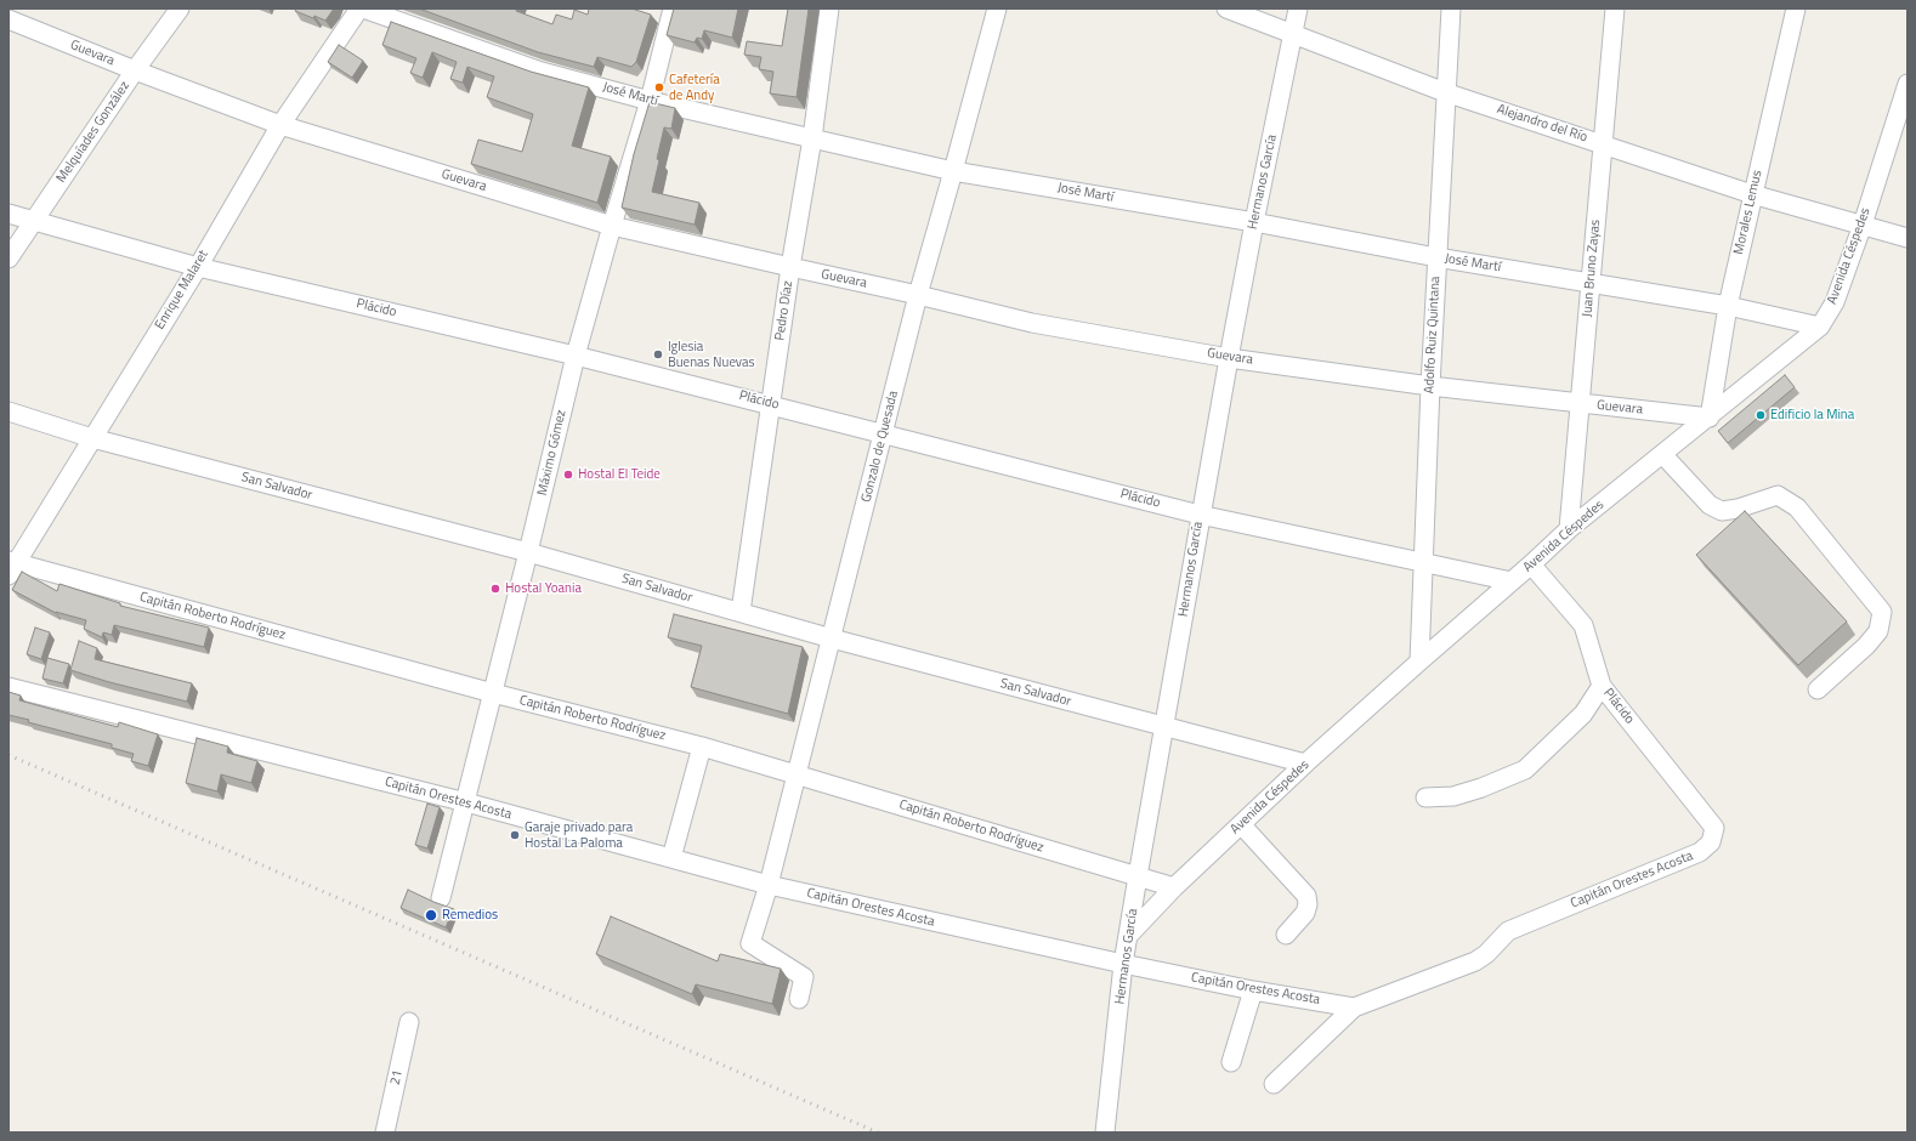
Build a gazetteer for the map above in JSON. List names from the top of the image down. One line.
{"streets":{"street":["Guevara","José Martí","Alejandro del Río","Melquíades González","Hermanos García","Morales Lemus","Avenida Céspedes","Juan Bruno Zayas","Enrique Malaret","Plácido","Pedro Díaz","Adolfo Ruiz Quintana","Gonzalo de Quesada","Máximo Gómez","San Salvador","Capitán Roberto Rodríguez","Capitán Orestes Acosta","21"]},"crossings":[["Guevara","Melquíades González"],["Guevara","Hermanos García"],["Guevara","Morales Lemus"],["Guevara","Avenida Céspedes"],["Guevara","Juan Bruno Zayas"],["Guevara","Enrique Malaret"],["Guevara","Pedro Díaz"],["Guevara","Adolfo Ruiz Quintana"],["Guevara","Gonzalo de Quesada"],["Guevara","Máximo Gómez"],["José Martí","Hermanos García"],["José Martí","Morales Lemus"],["José Martí","Avenida Céspedes"],["José Martí","Juan Bruno Zayas"],["José Martí","Enrique Malaret"],["José Martí","Pedro Díaz"],["José Martí","Adolfo Ruiz Quintana"],["José Martí","Gonzalo de Quesada"],["José Martí","Máximo Gómez"],["Alejandro del Río","Hermanos García"],["Alejandro del Río","Morales Lemus"],["Alejandro del Río","Avenida Céspedes"],["Alejandro del Río","Juan Bruno Zayas"],["Alejandro del Río","Adolfo Ruiz Quintana"],["Melquíades González","Plácido"],["Hermanos García","Avenida Céspedes"],["Hermanos García","Plácido"],["Hermanos García","San Salvador"],["Hermanos García","Capitán Roberto Rodríguez"],["Hermanos García","Capitán Orestes Acosta"],["Morales Lemus","Avenida Céspedes"],["Avenida Céspedes","Juan Bruno Zayas"],["Avenida Céspedes","Plácido"],["Avenida Céspedes","Adolfo Ruiz Quintana"],["Avenida Céspedes","San Salvador"],["Avenida Céspedes","Capitán Roberto Rodríguez"],["Enrique Malaret","Plácido"],["Enrique Malaret","San Salvador"],["Enrique Malaret","Capitán Roberto Rodríguez"],["Plácido","Pedro Díaz"],["Plácido","Adolfo Ruiz Quintana"],["Plácido","Gonzalo de Quesada"],["Plácido","Máximo Gómez"],["Plácido","Capitán Orestes Acosta"],["Pedro Díaz","San Salvador"],["Gonzalo de Quesada","San Salvador"],["Gonzalo de Quesada","Capitán Roberto Rodríguez"],["Gonzalo de Quesada","Capitán Orestes Acosta"],["Máximo Gómez","San Salvador"],["Máximo Gómez","Capitán Roberto Rodríguez"],["Máximo Gómez","Capitán Orestes Acosta"]],"places":["Cafetería de Andy","Iglesia Buenas Nuevas","Edificio la Mina","Hostal El Teide","Hostal Yoania","Garaje privado para Hostal La Paloma","Remedios"]}
